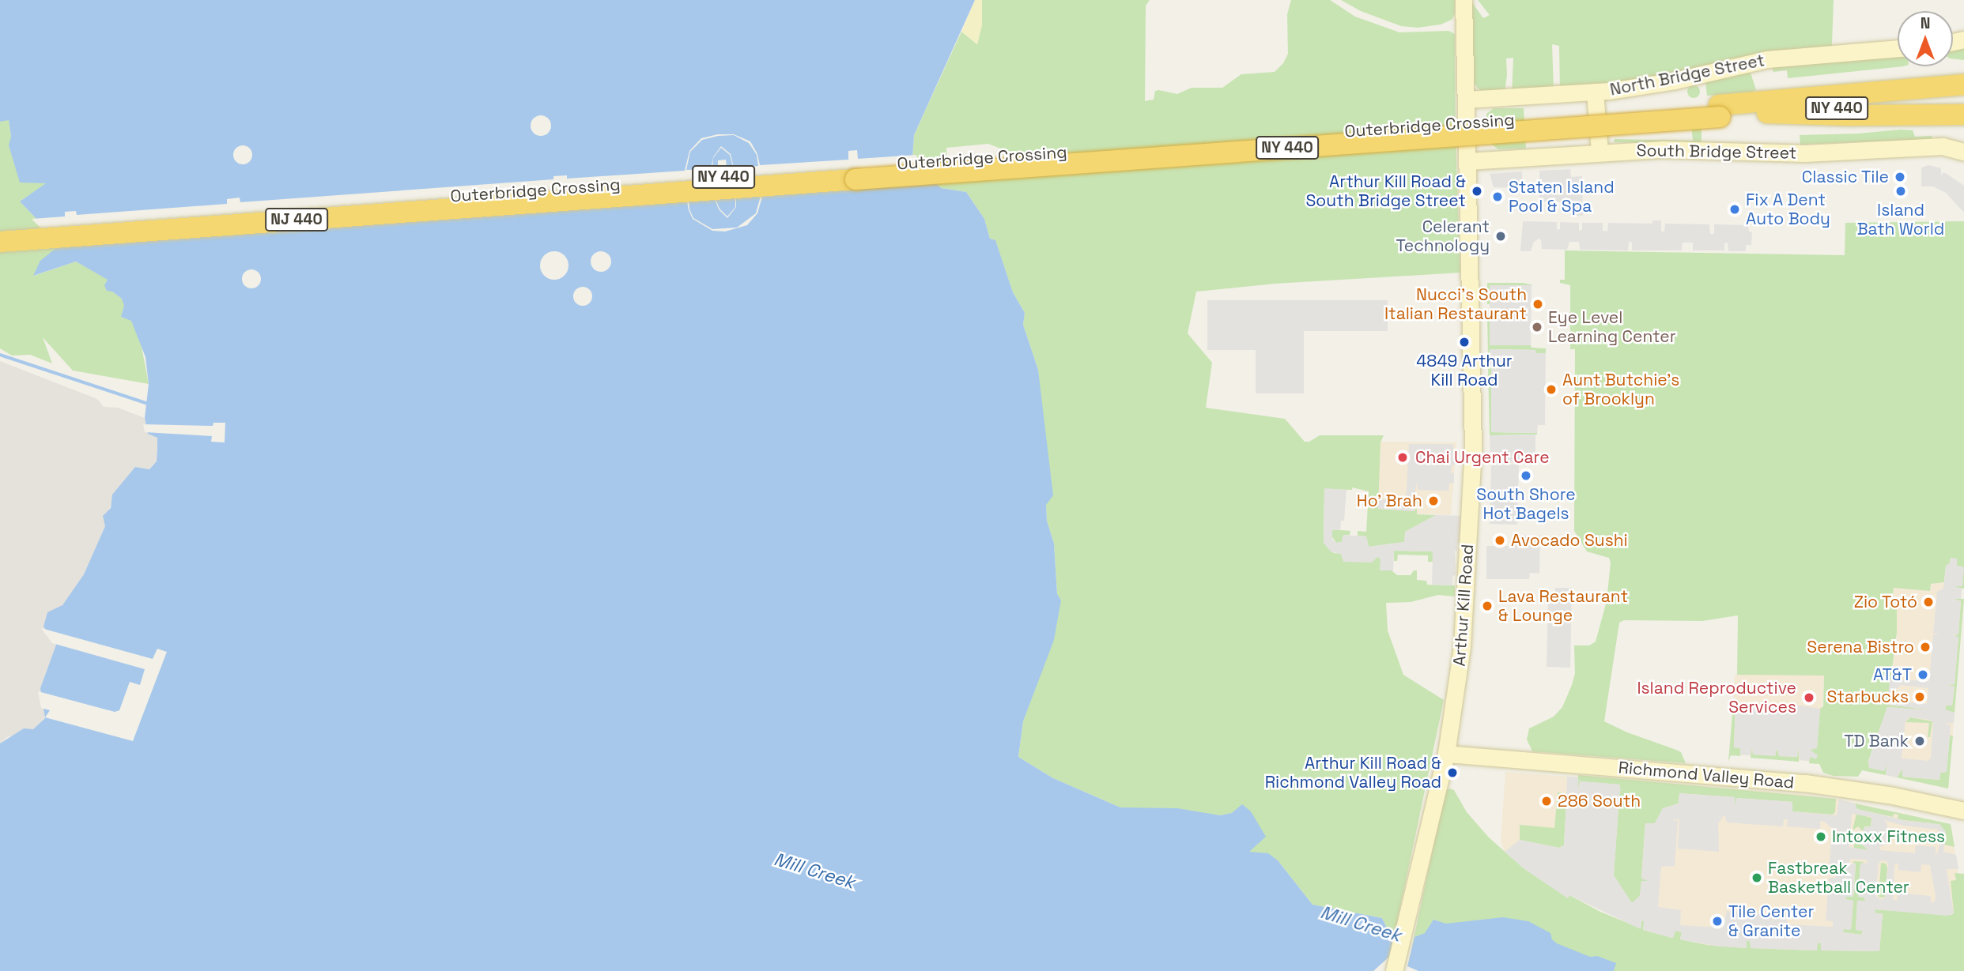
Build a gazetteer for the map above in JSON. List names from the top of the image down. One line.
{"streets":{"highway":["NY 440","Outerbridge Crossing","NJ 440"],"street":["North Bridge Street","South Bridge Street","Arthur Kill Road","Richmond Valley Road"]},"crossings":[["North Bridge Street","Arthur Kill Road"],["South Bridge Street","Arthur Kill Road"],["Arthur Kill Road","Richmond Valley Road"]],"water":["Mill Creek"],"places":["Classic Tile","Arthur Kill Road & South Bridge Street","Island Bath World","Staten Island Pool & Spa","Fix A Dent Auto Body","Celerant Technology","Nucci's South Italian Restaurant","Eye Level Learning Center","4849 Arthur Kill Road","Aunt Butchie's of Brooklyn","Chai Urgent Care","South Shore Hot Bagels","Ho' Brah","Avocado Sushi","Zio Totó","Lava Restaurant & Lounge","Serena Bistro","AT&T","Starbucks","Island Reproductive Services","TD Bank","Arthur Kill Road & Richmond Valley Road","286 South","Intoxx Fitness","Fastbreak Basketball Center","Tile Center & Granite"],"north":"top"}
